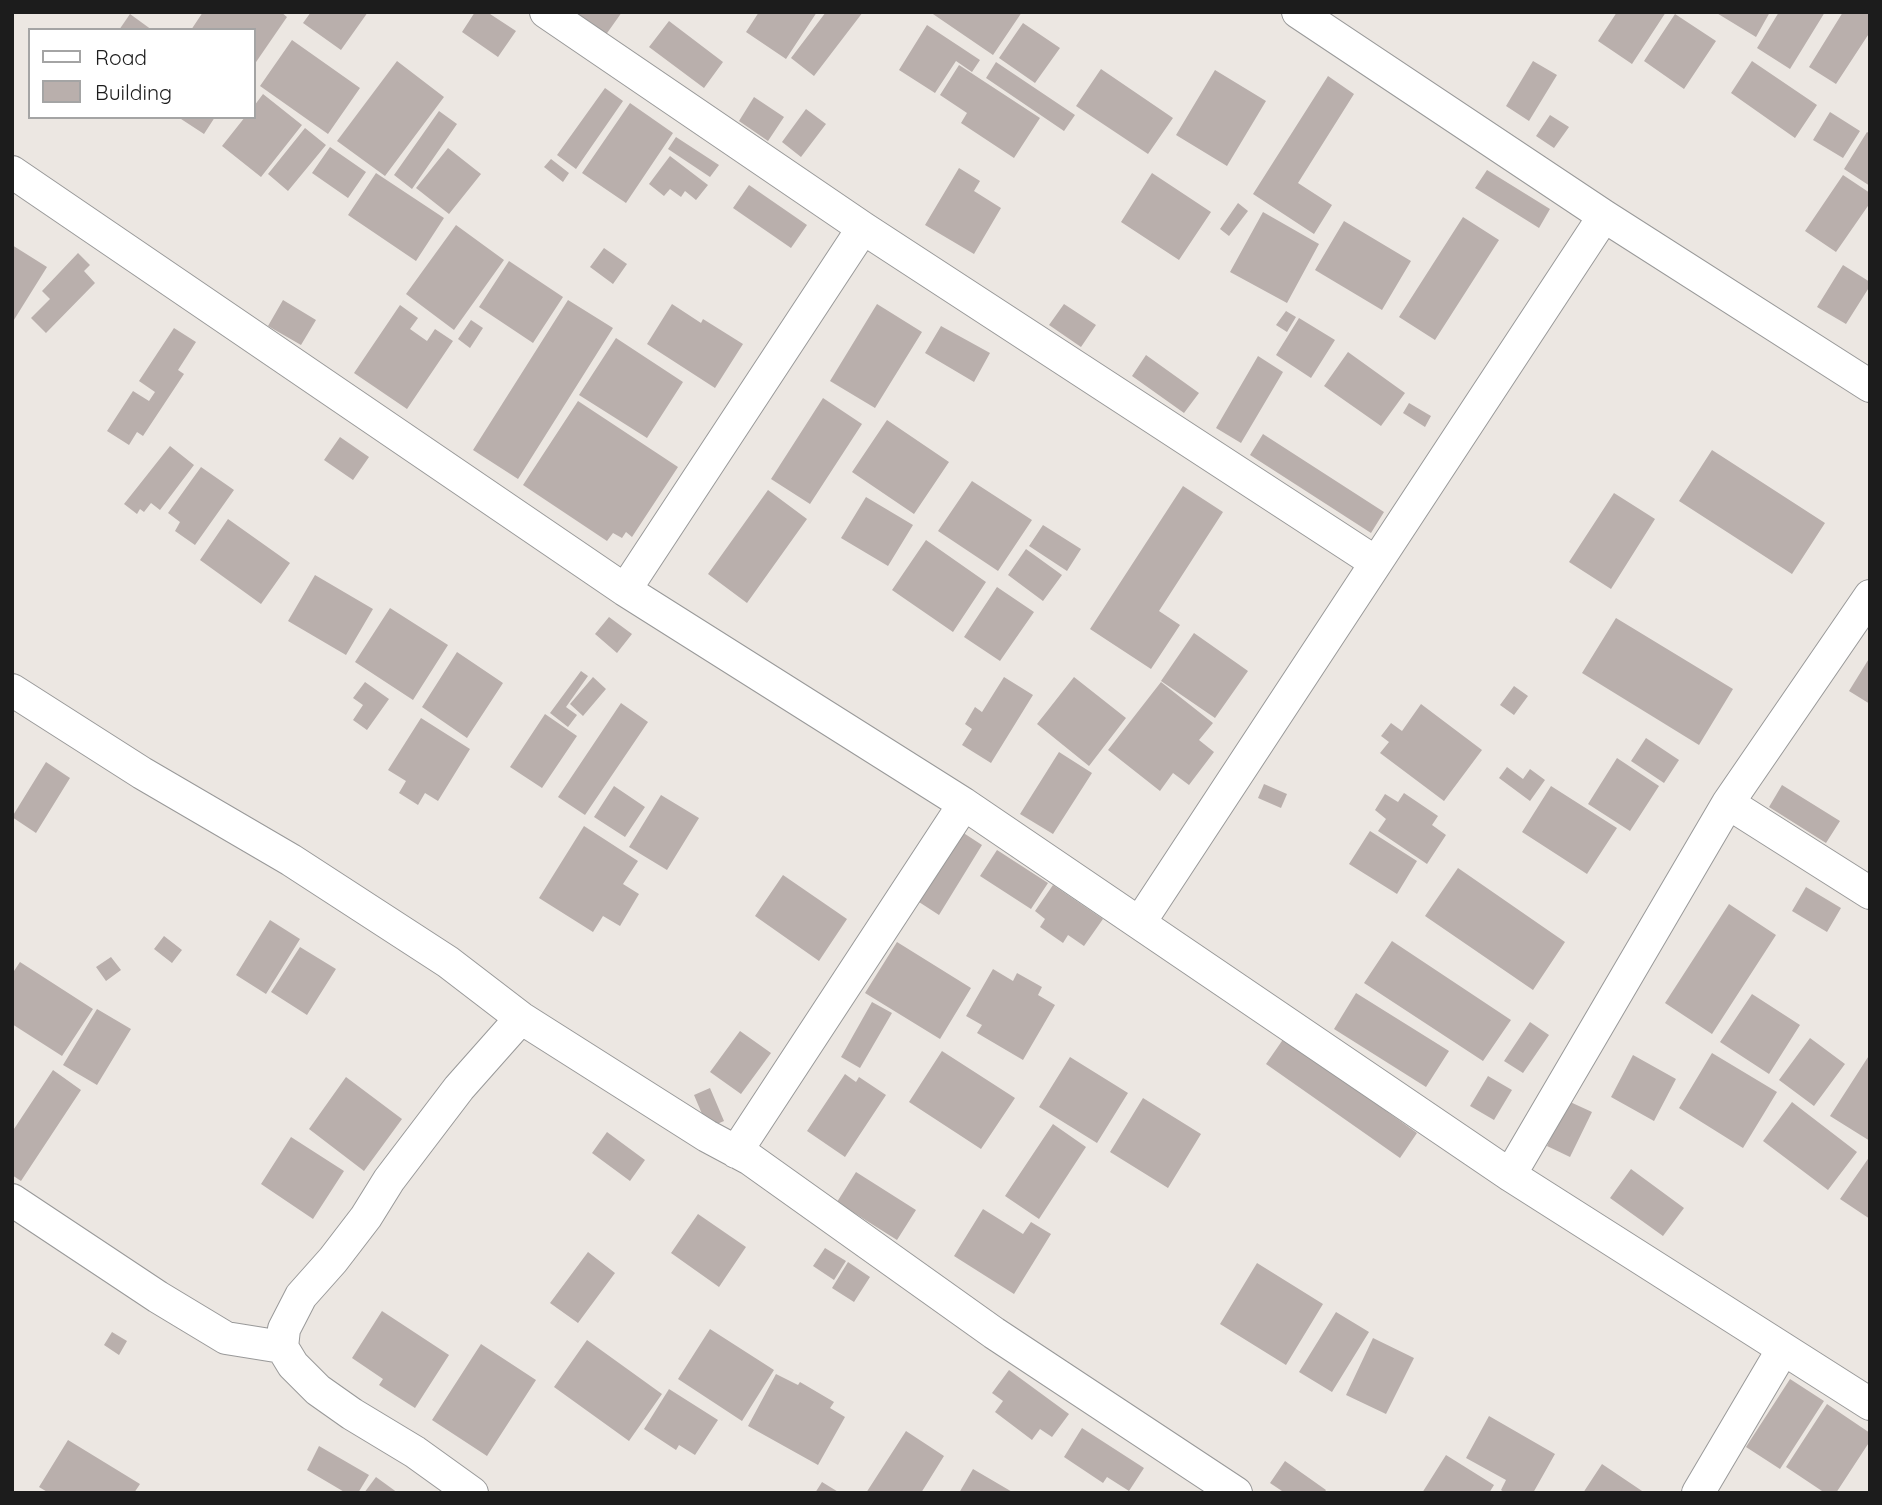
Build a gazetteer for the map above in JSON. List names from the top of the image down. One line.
{"legend":["Road","Building"]}
